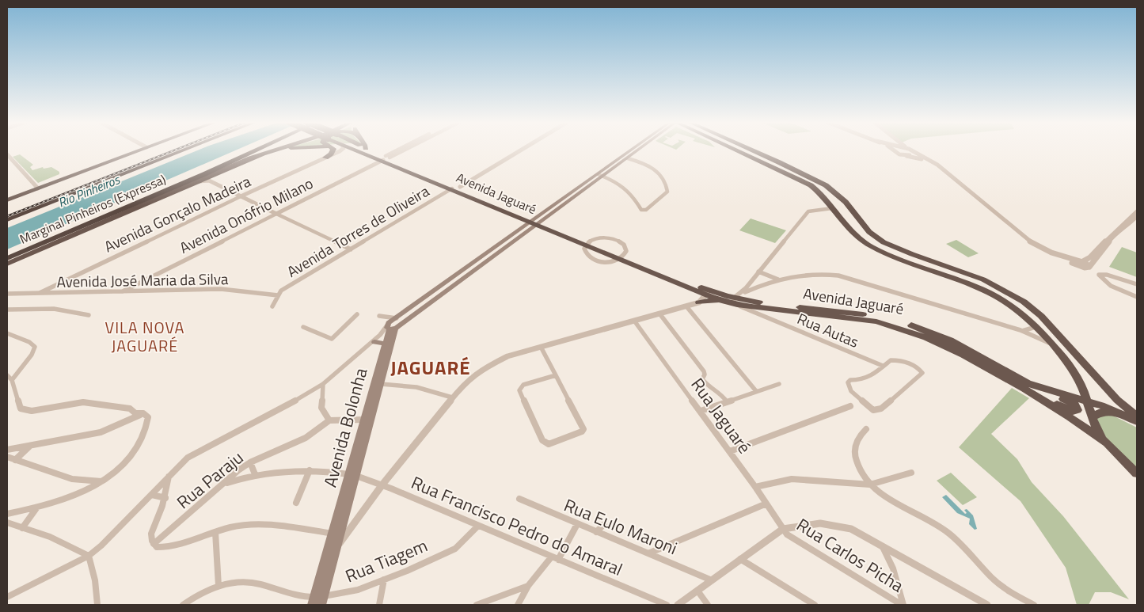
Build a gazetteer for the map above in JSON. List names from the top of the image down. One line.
{"streets":{"highway":["Avenida Jaguaré","Marginal Pinheiros (Expressa)"],"main road":["Avenida Bolonha"],"street":["Avenida Gonçalo Madeira","Avenida Onófrio Milano","Avenida Torres de Oliveira","Avenida José Maria da Silva","Rua Autas","Rua Jaguaré","Rua Paraju","Rua Francisco Pedro do Amaral","Rua Eulo Maroni","Rua Carlos Picha","Rua Tiagem"]},"crossings":[["Avenida Jaguaré","Avenida Onófrio Milano"],["Avenida Jaguaré","Avenida Torres de Oliveira"],["Avenida Jaguaré","Rua Autas"],["Avenida Gonçalo Madeira","Avenida José Maria da Silva"],["Avenida Onófrio Milano","Avenida José Maria da Silva"],["Avenida Torres de Oliveira","Avenida José Maria da Silva"],["Rua Jaguaré","Rua Carlos Picha"],["Avenida Bolonha","Rua Francisco Pedro do Amaral"],["Avenida Bolonha","Rua Tiagem"],["Rua Paraju","Rua Francisco Pedro do Amaral"],["Rua Francisco Pedro do Amaral","Rua Tiagem"]],"districts":["VILA NOVA JAGUARÉ","JAGUARÉ"],"water":["Rio Pinheiros"]}
